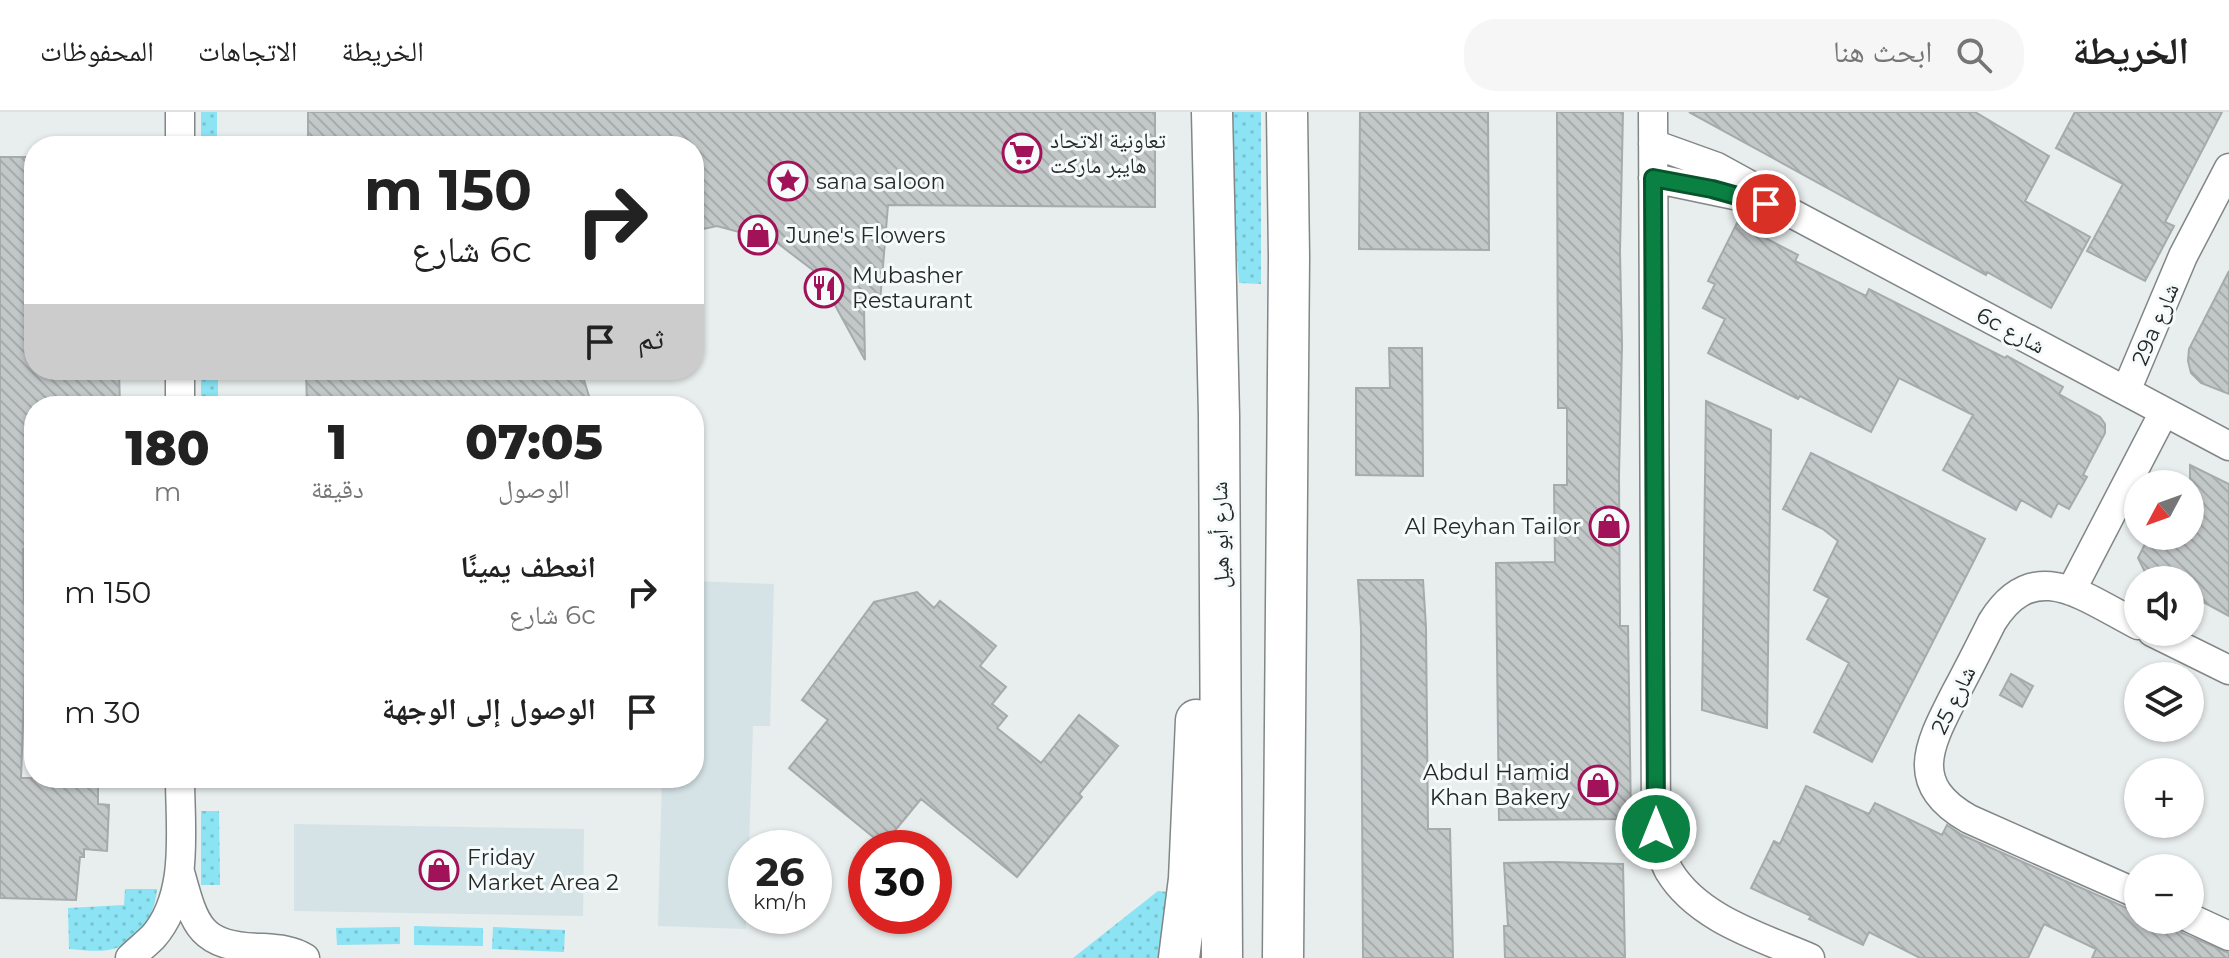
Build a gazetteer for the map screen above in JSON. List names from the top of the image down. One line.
{"streets":{"main road":["شارع أبو هيل"],"street":["29a شارع","6c شارع","شارع 25"]},"crossings":[["29a شارع","6c شارع"]],"places":{"supermarket":["تعاونية الاتحاد هايبر ماركت"],"place":["sana saloon"],"shop":["June's Flowers","Al Reyhan Tailor","Abdul Hamid Khan Bakery","Friday Market Area 2"],"restaurant":["Mubasher Restaurant"]},"north":"bottom left","page":{"header":"الخريطة","search":"ابحث هنا","nav":["الخريطة","الاتجاهات","المحفوظات"],"turn":["150 m","6c شارع"],"then":"ثم","eta":["07:05","الوصول","1","دقيقة","180","m"],"map_buttons":["+","−"],"list":[{"name":"انعطف يمينًا","note":"6c شارع","value":"150 m"},{"name":"الوصول إلى الوجهة","value":"30 m"}],"speed":"26 km/h","limit":"30"}}
